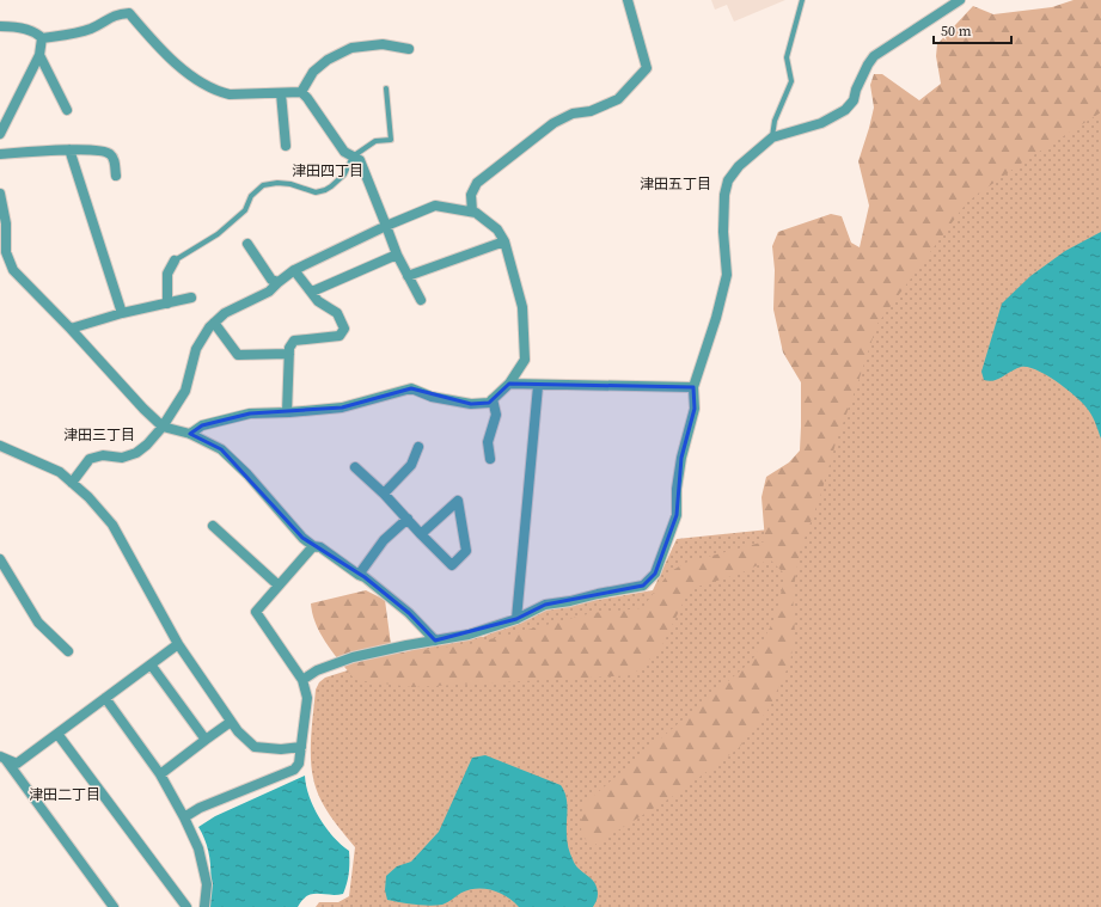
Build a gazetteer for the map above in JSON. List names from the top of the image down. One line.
{"districts":["津田四丁目","津田五丁目","津田三丁目","津田二丁目"],"scale_bar":"50 m"}
